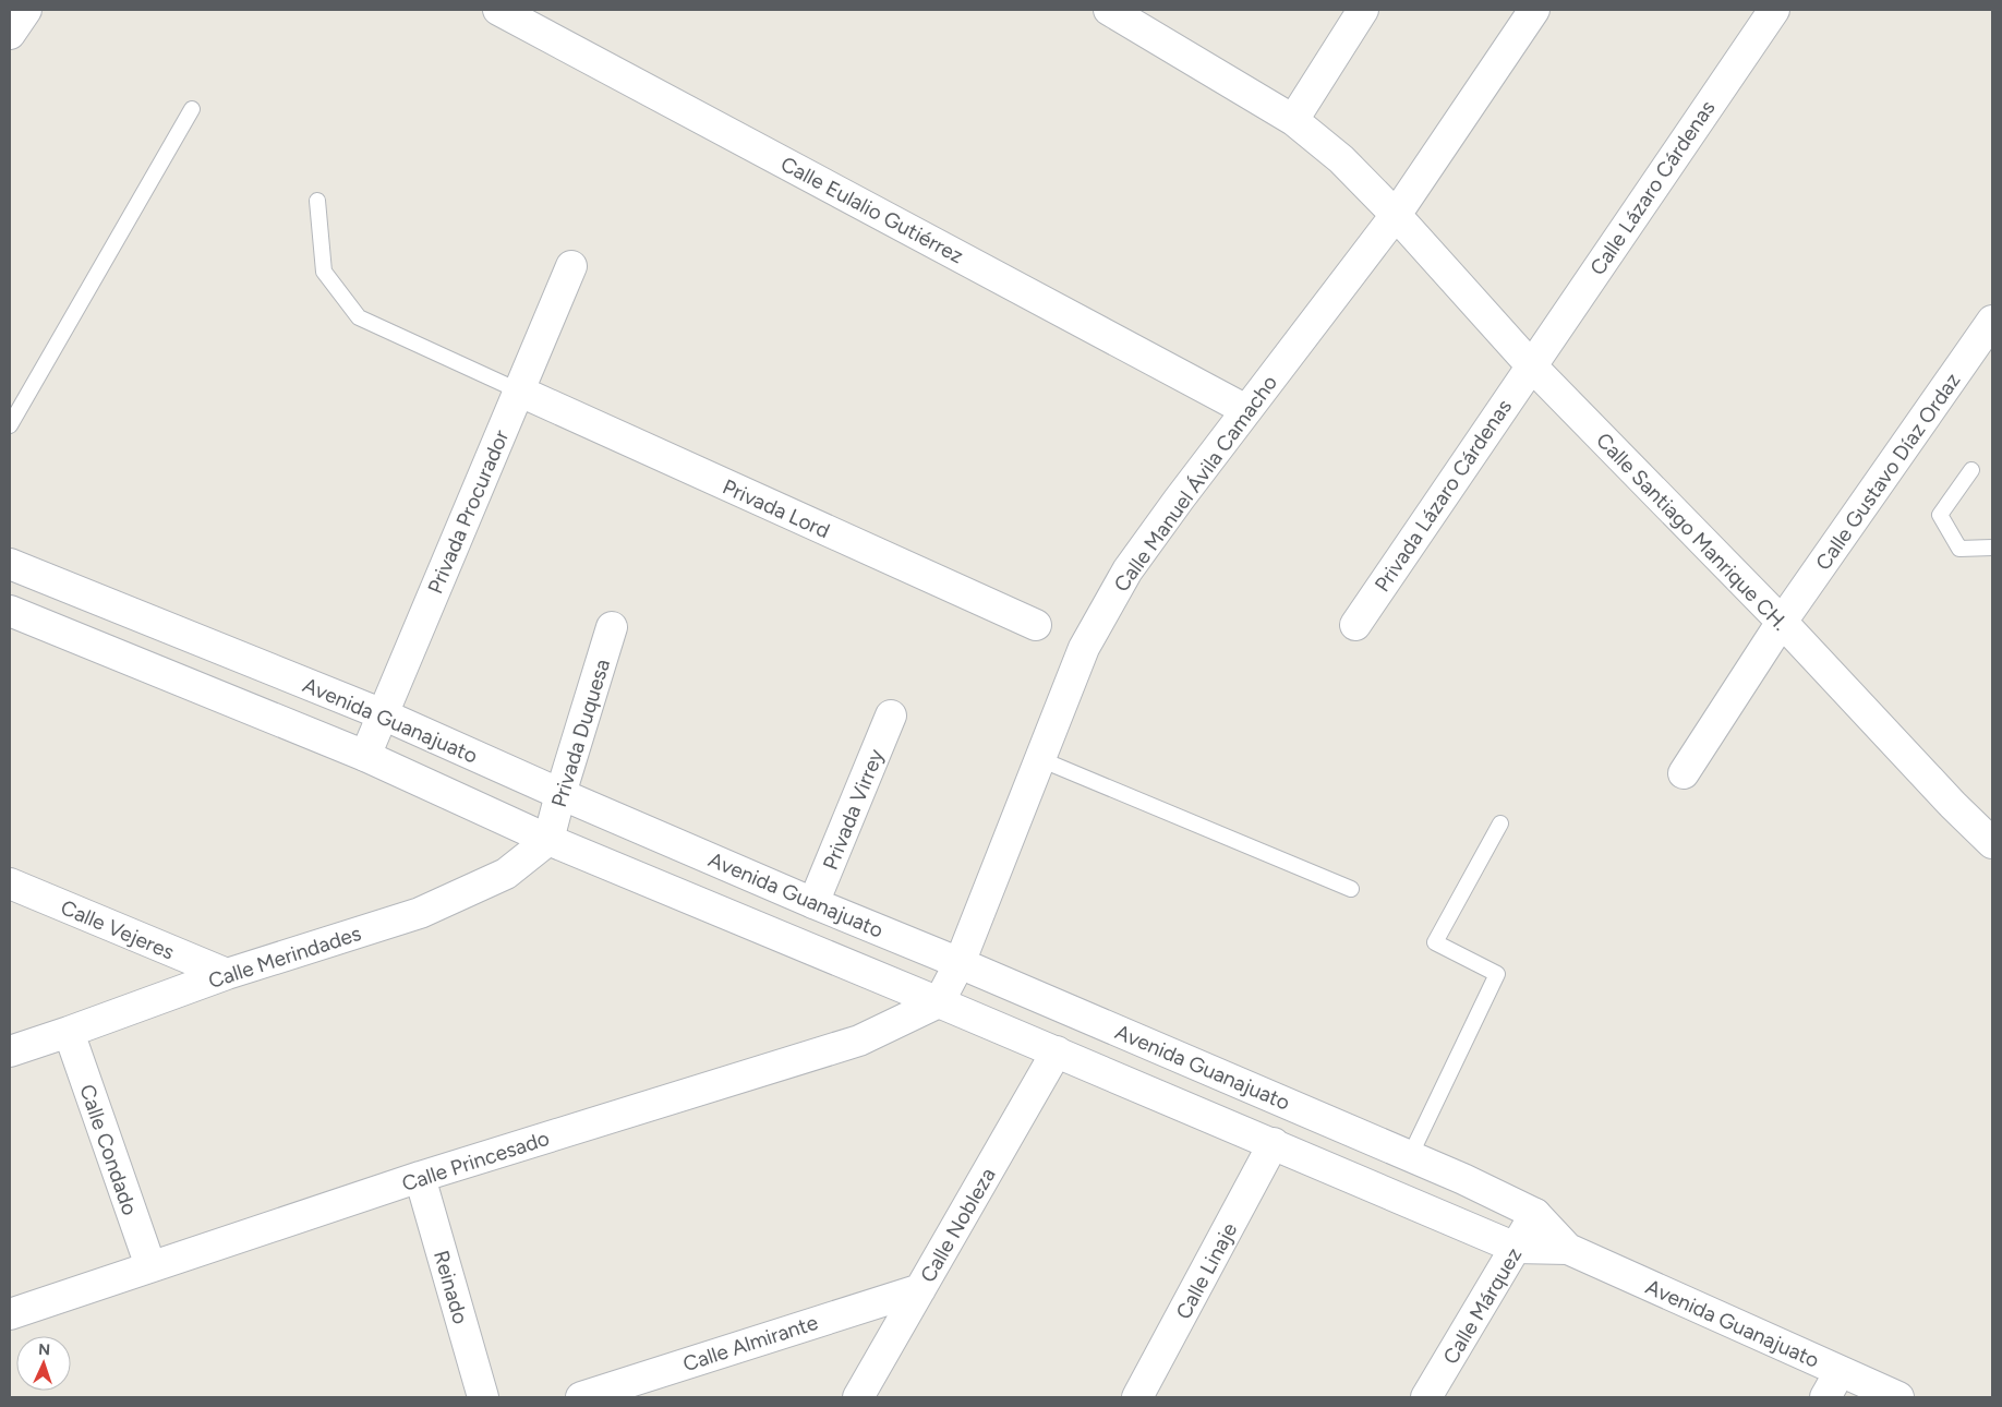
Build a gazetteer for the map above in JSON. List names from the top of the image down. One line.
{"streets":{"street":["Calle Lázaro Cárdenas","Calle Eulalio Gutiérrez","Calle Gustavo Díaz Ordaz","Calle Manuel Ávila Camacho","Privada Lázaro Cárdenas","Privada Lord","Privada Procurador","Calle Santiago Manrique CH.","Avenida Guanajuato","Privada Duquesa","Privada Virrey","Calle Vejeres","Calle Merindades","Calle Condado","Calle Princesado","Calle Nobleza","Calle Linaje","Reinado","Calle Márquez","Calle Almirante"]},"crossings":[["Calle Lázaro Cárdenas","Privada Lázaro Cárdenas"],["Calle Lázaro Cárdenas","Calle Santiago Manrique CH."],["Calle Eulalio Gutiérrez","Calle Manuel Ávila Camacho"],["Calle Gustavo Díaz Ordaz","Calle Santiago Manrique CH."],["Calle Manuel Ávila Camacho","Calle Santiago Manrique CH."],["Calle Manuel Ávila Camacho","Avenida Guanajuato"],["Calle Manuel Ávila Camacho","Calle Princesado"],["Privada Lázaro Cárdenas","Calle Santiago Manrique CH."],["Privada Lord","Privada Procurador"],["Privada Procurador","Avenida Guanajuato"],["Avenida Guanajuato","Privada Duquesa"],["Avenida Guanajuato","Privada Virrey"],["Avenida Guanajuato","Calle Merindades"],["Avenida Guanajuato","Calle Princesado"],["Avenida Guanajuato","Calle Nobleza"],["Avenida Guanajuato","Calle Linaje"],["Avenida Guanajuato","Calle Márquez"],["Privada Duquesa","Calle Merindades"],["Calle Vejeres","Calle Merindades"],["Calle Merindades","Calle Condado"],["Calle Condado","Calle Princesado"],["Calle Princesado","Reinado"],["Calle Nobleza","Calle Almirante"]],"north":"top"}
